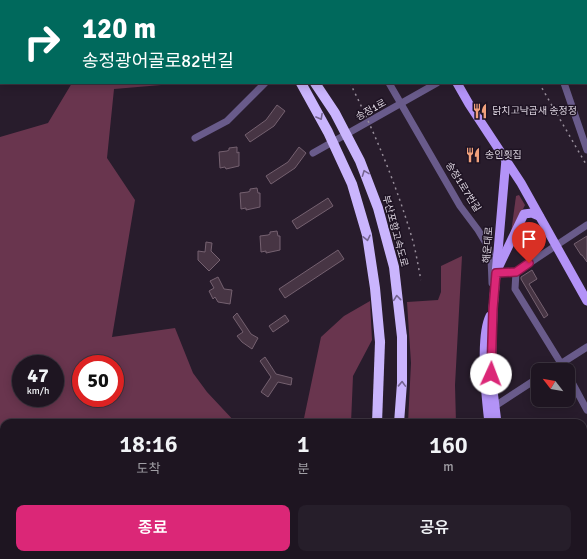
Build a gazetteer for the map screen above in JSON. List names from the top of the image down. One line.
{"streets":{"highway":["부산포항고속도로"],"main road":["해운대로"],"street":["송정1로","송정1로7번길"]},"crossings":[["송정1로","송정1로7번길"],["송정1로7번길","해운대로"]],"places":{"restaurant":["닭치고낙곱새 송정정","송인횟집"]},"north":"top left","page":{"turn":["120 m","송정광어골로82번길"],"speed":"47 km/h","limit":"50","eta":["18:16","도착","1","분","160","m"],"buttons":["종료","공유"]}}
